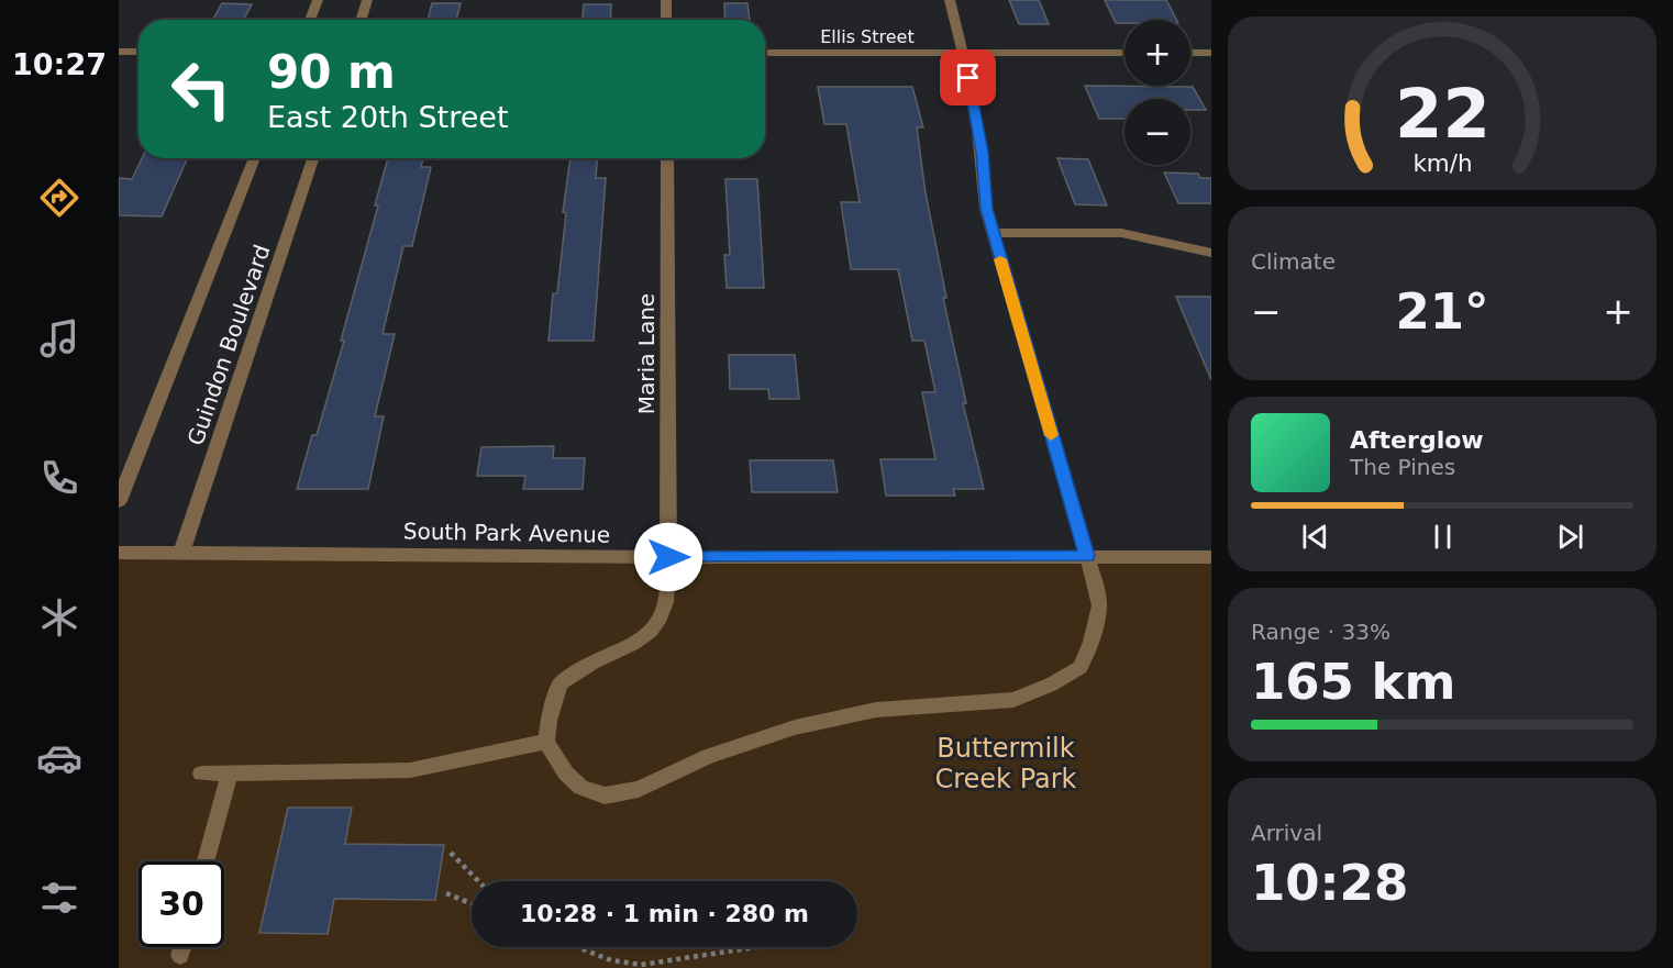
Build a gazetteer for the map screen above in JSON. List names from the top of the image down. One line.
{"streets":{"street":["Ellis Street","Guindon Boulevard","Maria Lane","South Park Avenue"]},"crossings":[["Guindon Boulevard","South Park Avenue"],["Maria Lane","South Park Avenue"]],"parks":["Buttermilk Creek Park"],"page":{"tabs":"10:27","map_buttons":["+","−"],"turn":["90 m","East 20th Street"],"tile":["Climate",["Range · 33%","165 km"],["Arrival","10:28"]],"heat":["−","21°","+"],"song":["Afterglow","The Pines"],"limit":"30","trip":"10:28 · 1 min · 280 m","gauge":["22","km/h"]}}
